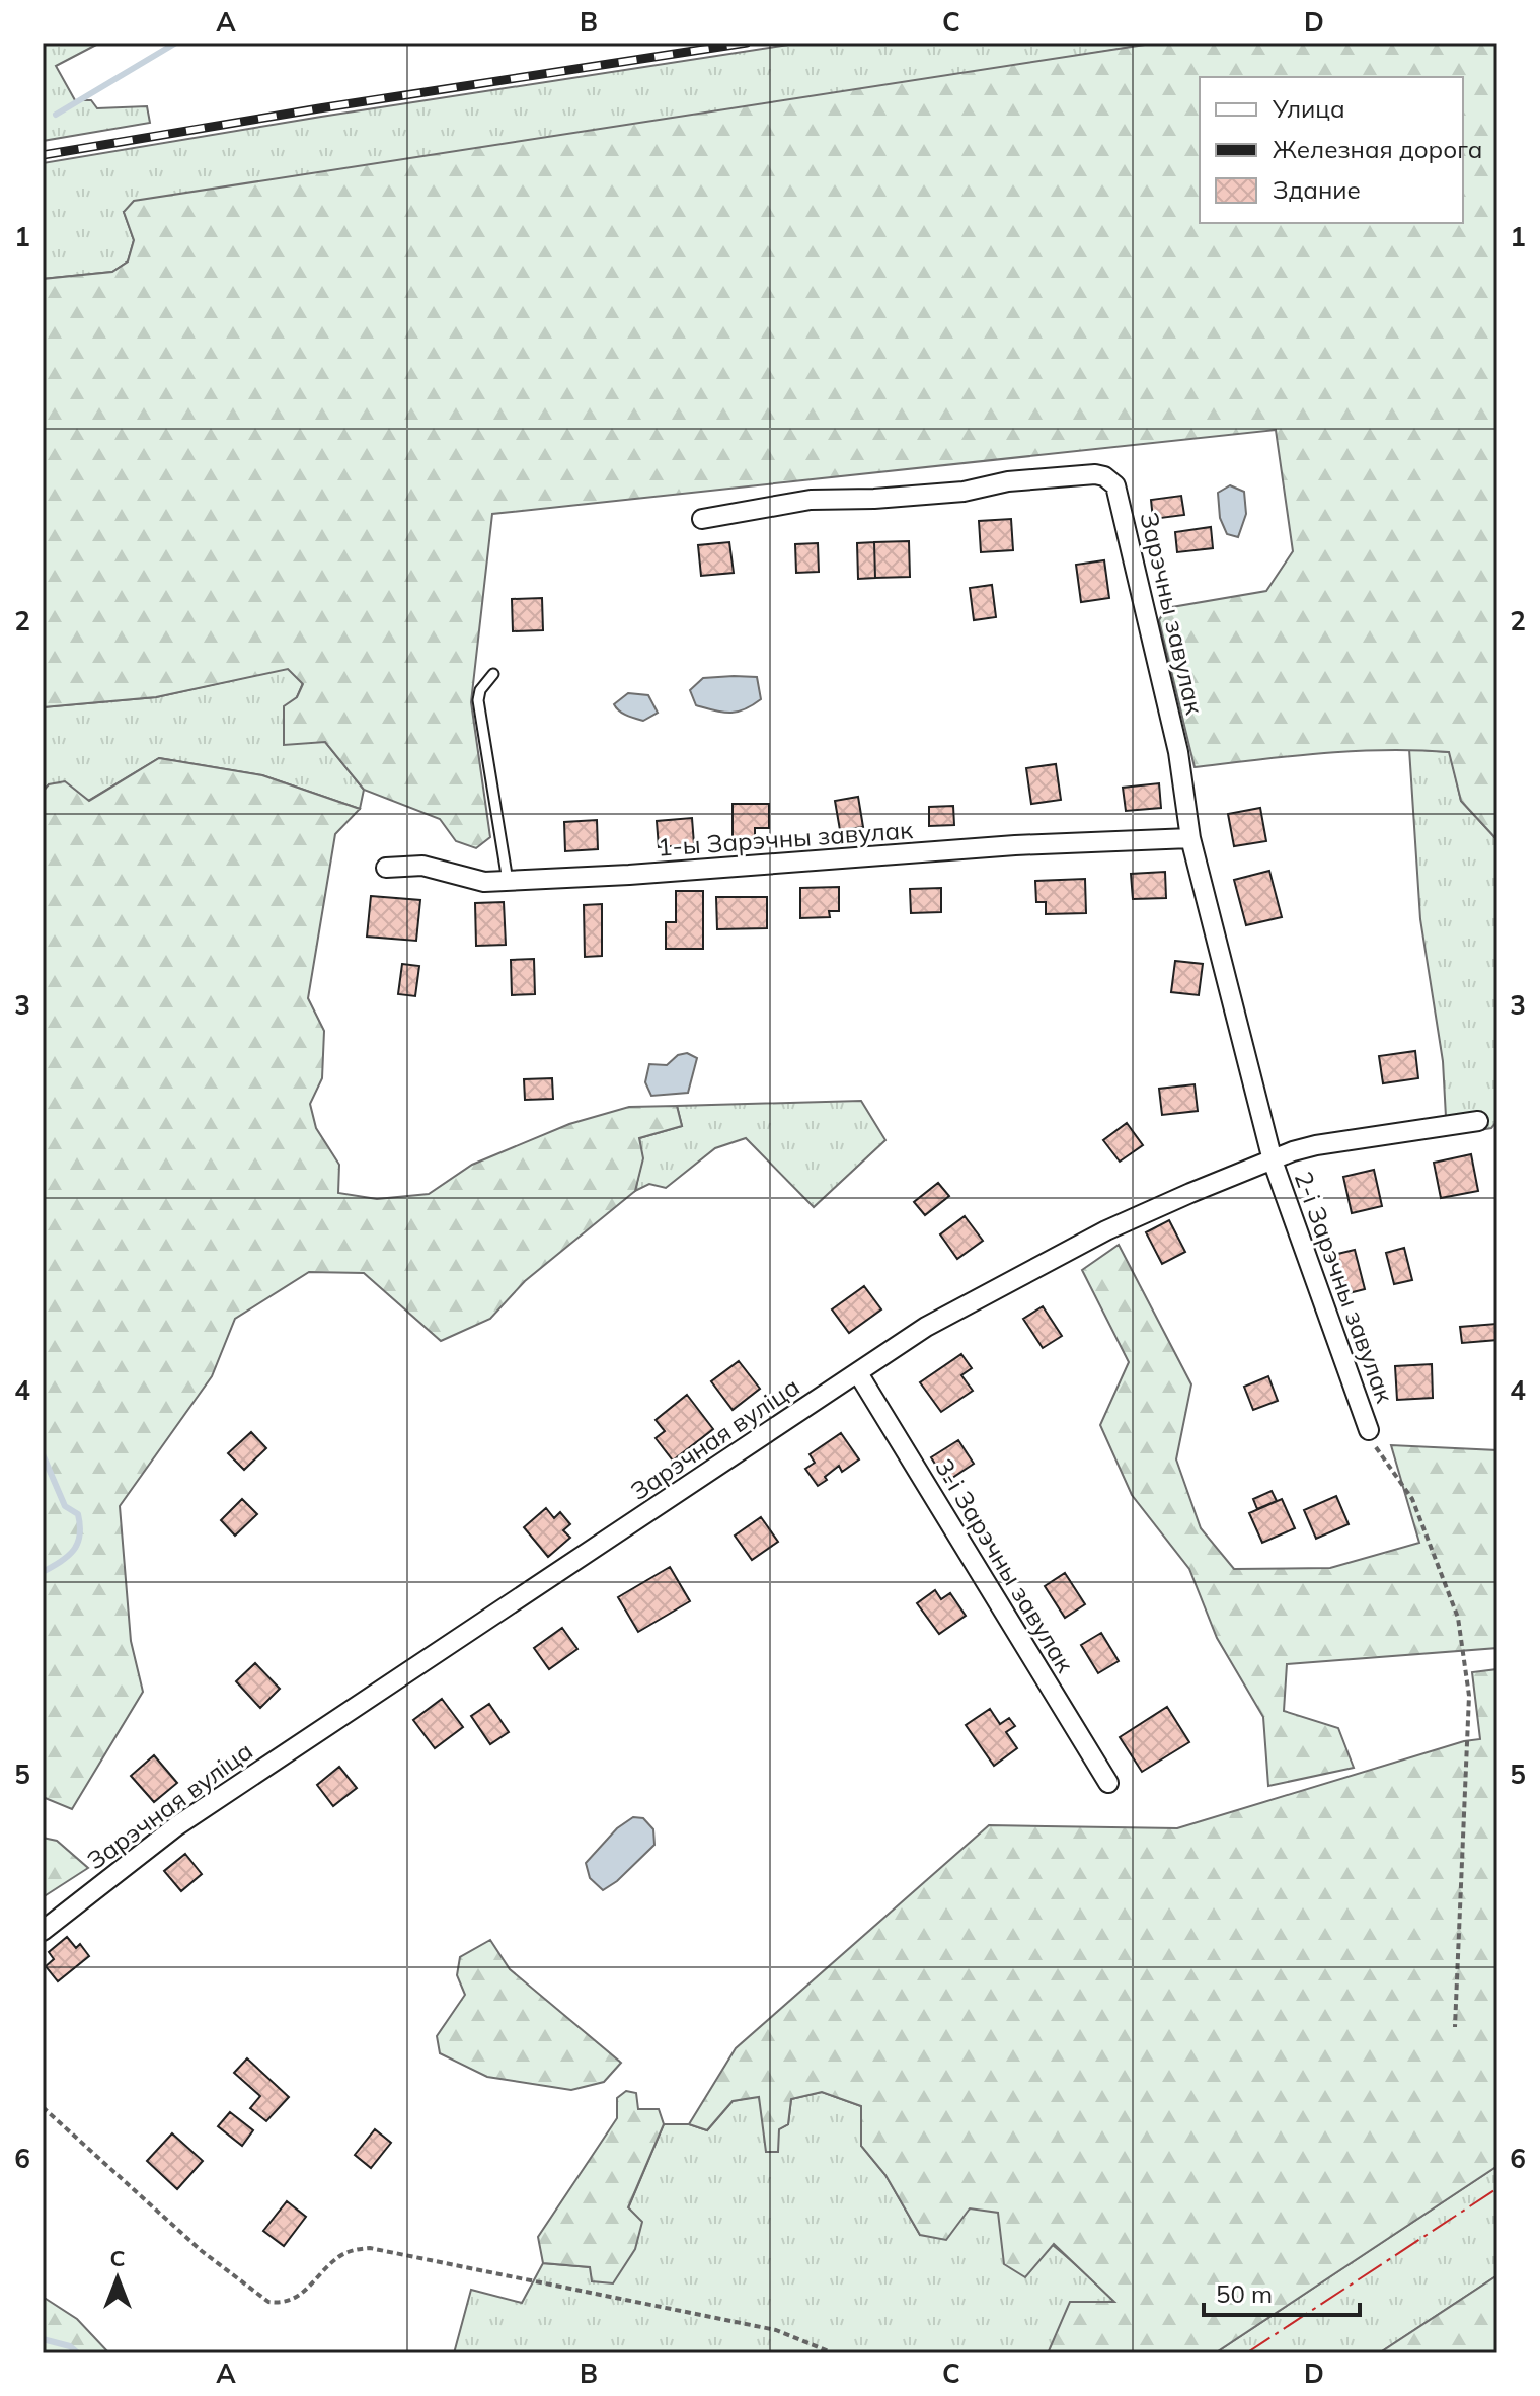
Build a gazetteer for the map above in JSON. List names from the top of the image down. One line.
{"streets":{"street":["Зарэчны завулак","1-ы Зарэчны завулак","2-і Зарэчны завулак","Зарэчная вуліца","3-і Зарэчны завулак"]},"crossings":[["Зарэчны завулак","1-ы Зарэчны завулак"],["Зарэчны завулак","2-і Зарэчны завулак"],["Зарэчны завулак","Зарэчная вуліца"],["2-і Зарэчны завулак","Зарэчная вуліца"],["Зарэчная вуліца","3-і Зарэчны завулак"]],"legend":["Улица","Железная дорога","Здание"],"scale_bar":"50 m","north":"top","grid":{"columns":["A","B","C","D"],"rows":["1","2","3","4","5","6"]}}
